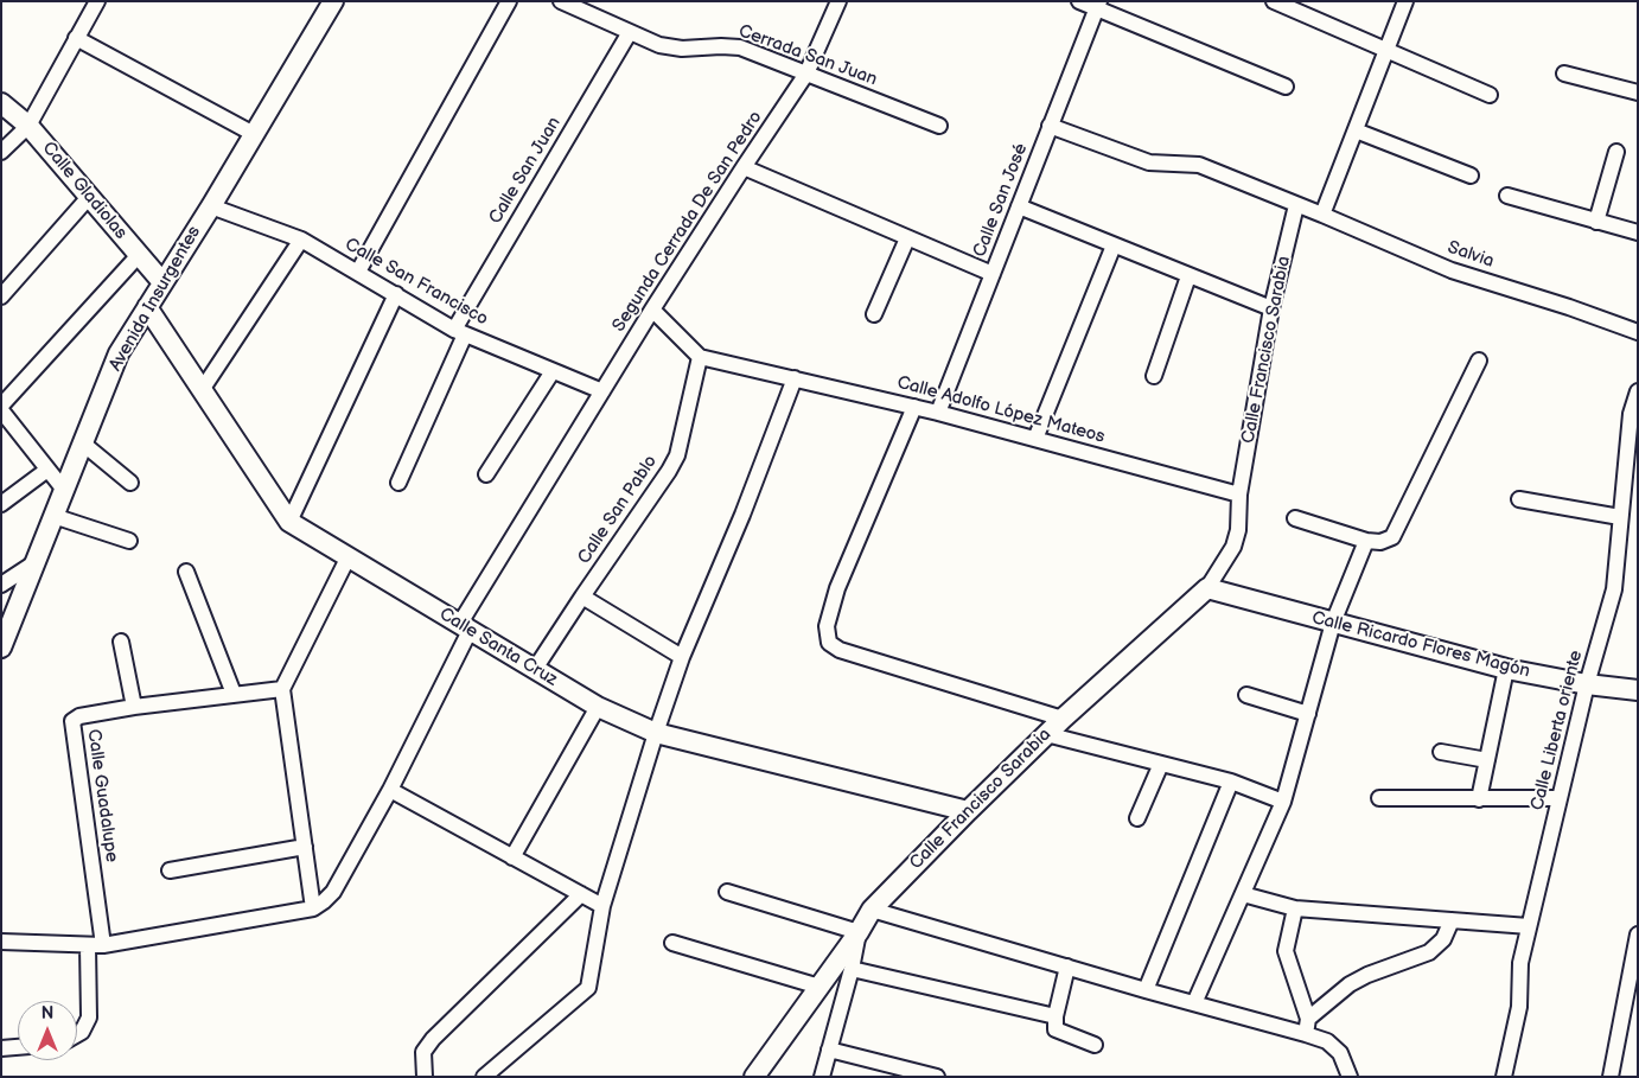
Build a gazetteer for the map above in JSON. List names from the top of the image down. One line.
{"streets":{"street":["Cerrada San Juan","Calle San Juan","Calle Gladiolas","Calle San José","Segunda Cerrada De San Pedro","Salvia","Calle San Francisco","Avenida Insurgentes","Calle Francisco Sarabia","Calle Adolfo López Mateos","Calle San Pablo","Calle Ricardo Flores Magón","Calle Santa Cruz","Calle Liberta oriente","Calle Guadalupe"]},"crossings":[["Cerrada San Juan","Calle San Juan"],["Cerrada San Juan","Segunda Cerrada De San Pedro"],["Calle San Juan","Calle San Francisco"],["Calle Gladiolas","Avenida Insurgentes"],["Calle San José","Salvia"],["Calle San José","Calle Adolfo López Mateos"],["Segunda Cerrada De San Pedro","Calle San Francisco"],["Segunda Cerrada De San Pedro","Calle Santa Cruz"],["Salvia","Calle Francisco Sarabia"],["Calle San Francisco","Avenida Insurgentes"],["Avenida Insurgentes","Calle Santa Cruz"],["Calle Francisco Sarabia","Calle Adolfo López Mateos"],["Calle Francisco Sarabia","Calle Ricardo Flores Magón"],["Calle Francisco Sarabia","Calle Santa Cruz"],["Calle Adolfo López Mateos","Calle San Pablo"],["Calle San Pablo","Calle Santa Cruz"],["Calle Ricardo Flores Magón","Calle Liberta oriente"]],"north":"top"}
